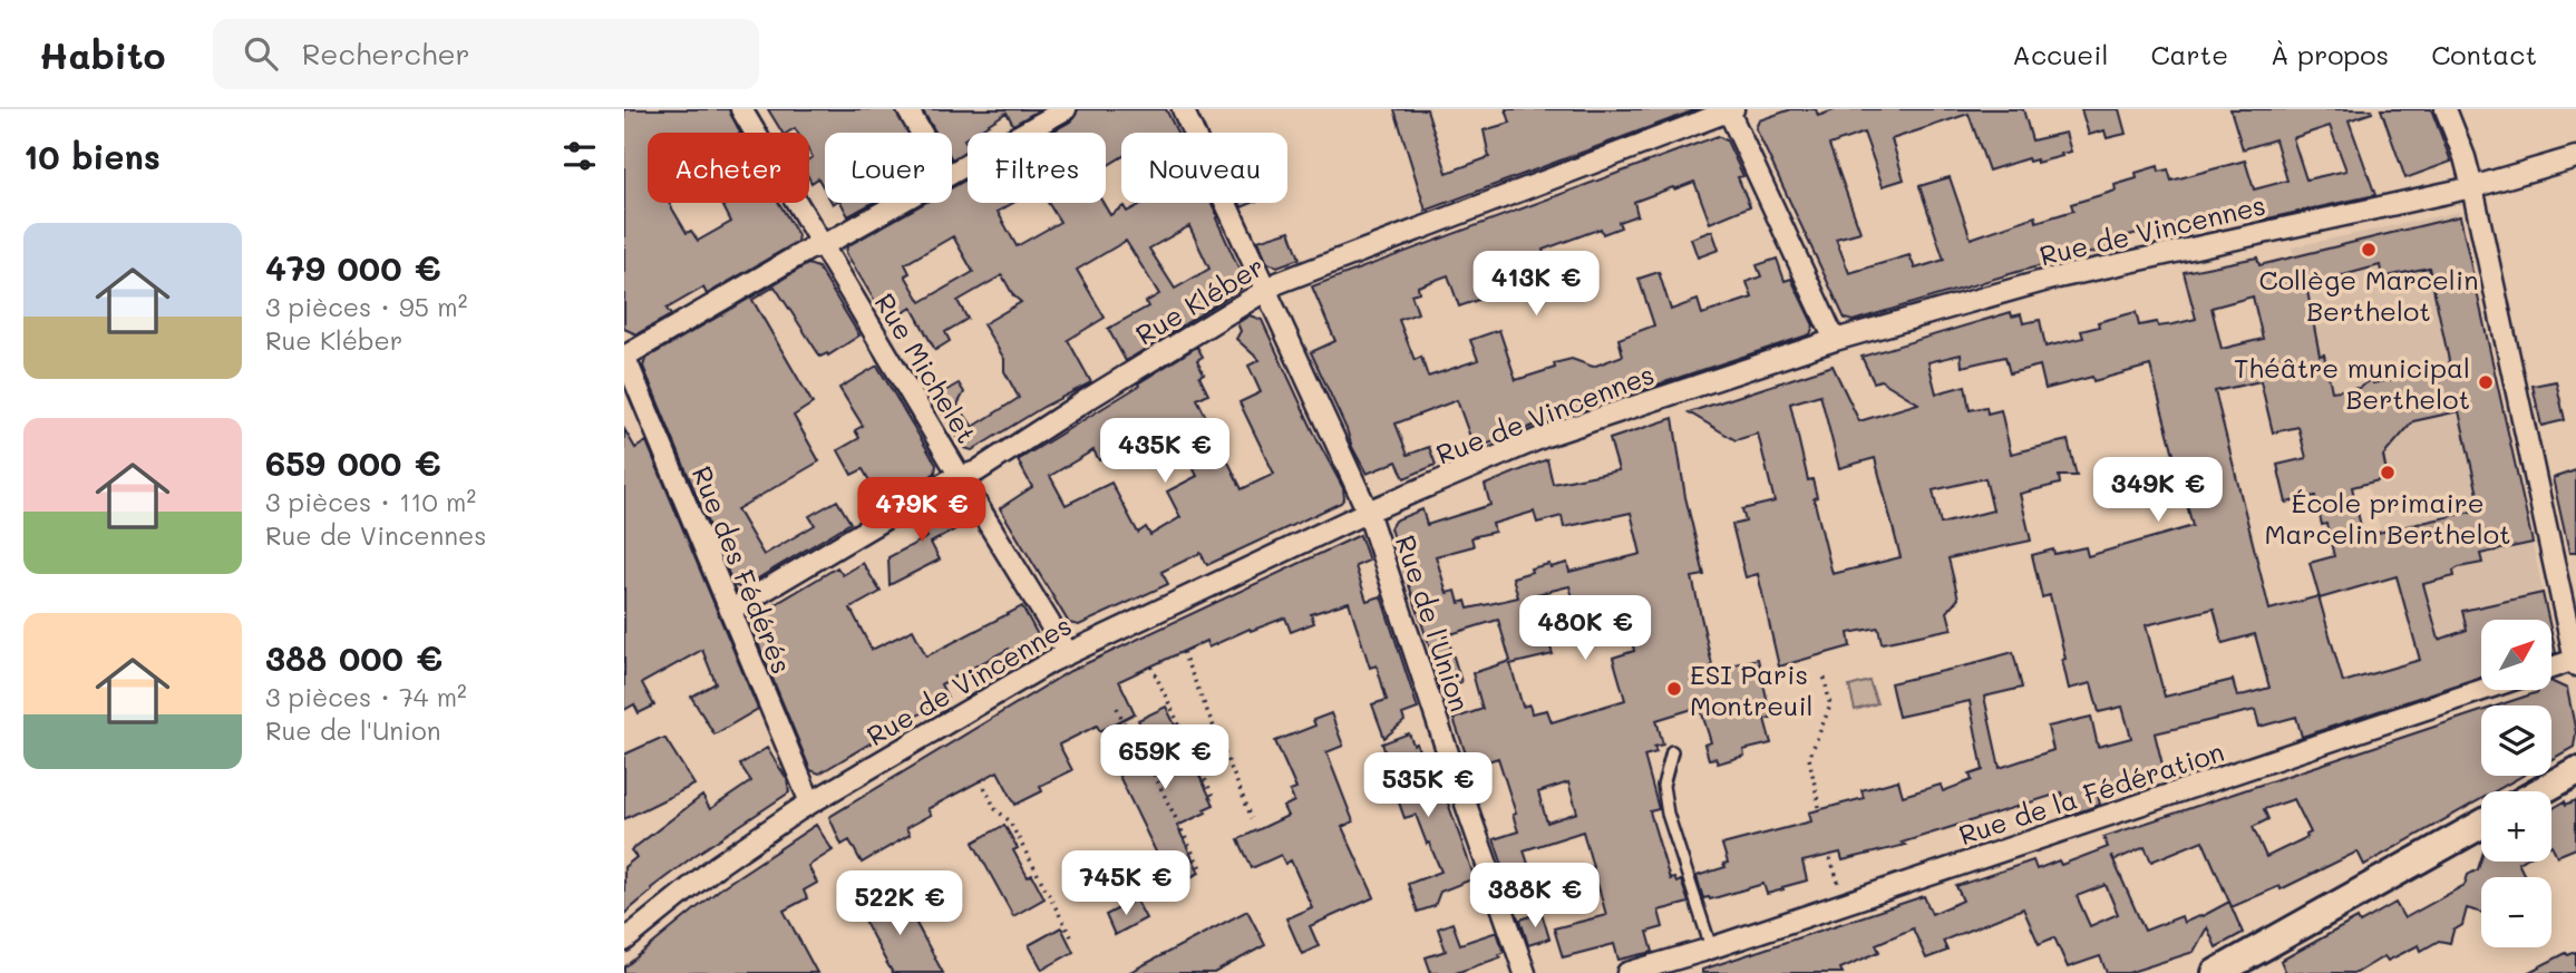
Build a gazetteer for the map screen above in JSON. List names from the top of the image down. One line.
{"streets":{"street":["Rue de Vincennes","Rue Kléber","Rue Michelet","Rue des Fédérés","Rue de l'Union","Rue de la Fédération"]},"crossings":[["Rue de Vincennes","Rue Michelet"],["Rue de Vincennes","Rue des Fédérés"],["Rue de Vincennes","Rue de l'Union"],["Rue Kléber","Rue Michelet"],["Rue Kléber","Rue des Fédérés"],["Rue Kléber","Rue de l'Union"]],"places":["Collège Marcelin Berthelot","Théâtre municipal Berthelot","École primaire Marcelin Berthelot","ESI Paris Montreuil"],"north":"top right","page":{"header":"Habito","search":"Rechercher","nav":["Accueil","Carte","À propos","Contact"],"heading":"10 biens","chip":["Acheter","Louer","Filtres","Nouveau"],"list":[{"name":"479 000 €","note":"3 pièces · 95 m² · Rue Kléber"},{"name":"659 000 €","note":"3 pièces · 110 m² · Rue de Vincennes"},{"name":"388 000 €","note":"3 pièces · 74 m² · Rue de l'Union"}],"price":["413K €","435K €","349K €","479K €","480K €","659K €","535K €","745K €","388K €","522K €"],"map_buttons":["+","−"]}}
